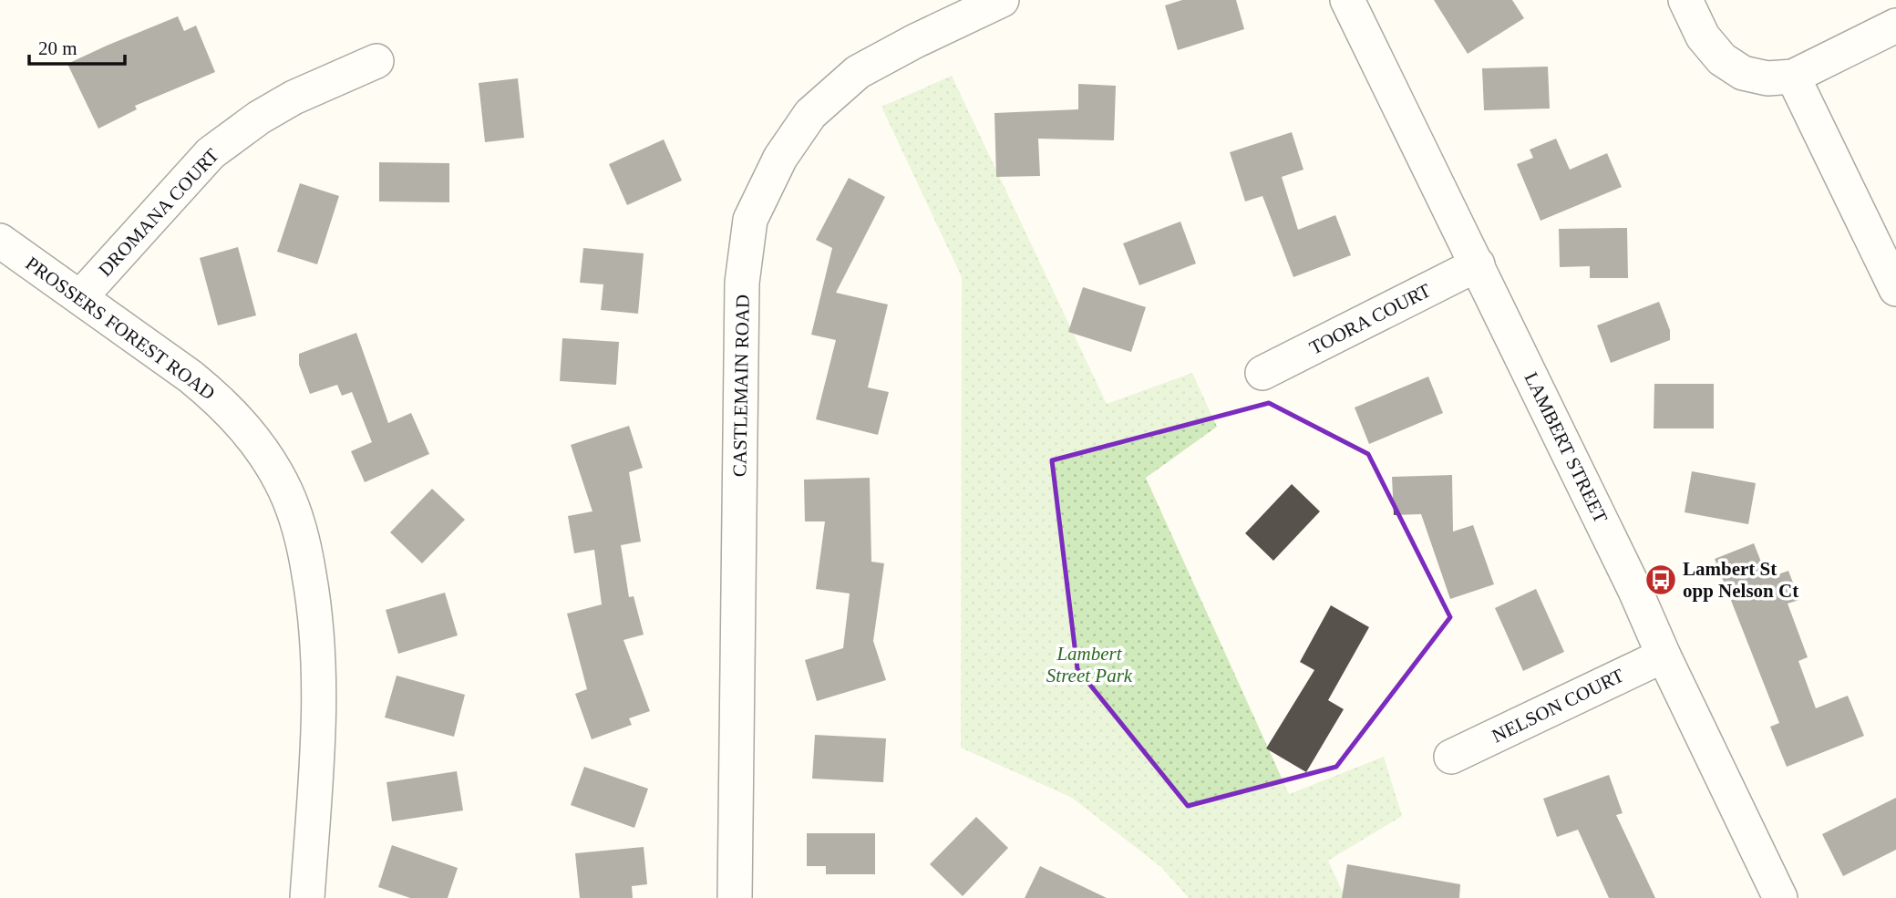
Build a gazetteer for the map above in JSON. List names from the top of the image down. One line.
{"streets":{"street":["DROMANA COURT","TOORA COURT","PROSSERS FOREST ROAD","CASTLEMAIN ROAD","LAMBERT STREET","NELSON COURT"]},"crossings":[["DROMANA COURT","PROSSERS FOREST ROAD"],["TOORA COURT","LAMBERT STREET"],["LAMBERT STREET","NELSON COURT"]],"parks":["Lambert Street Park"],"places":{"bus stop":["Lambert St opp Nelson Ct"]},"scale_bar":"20 m"}
